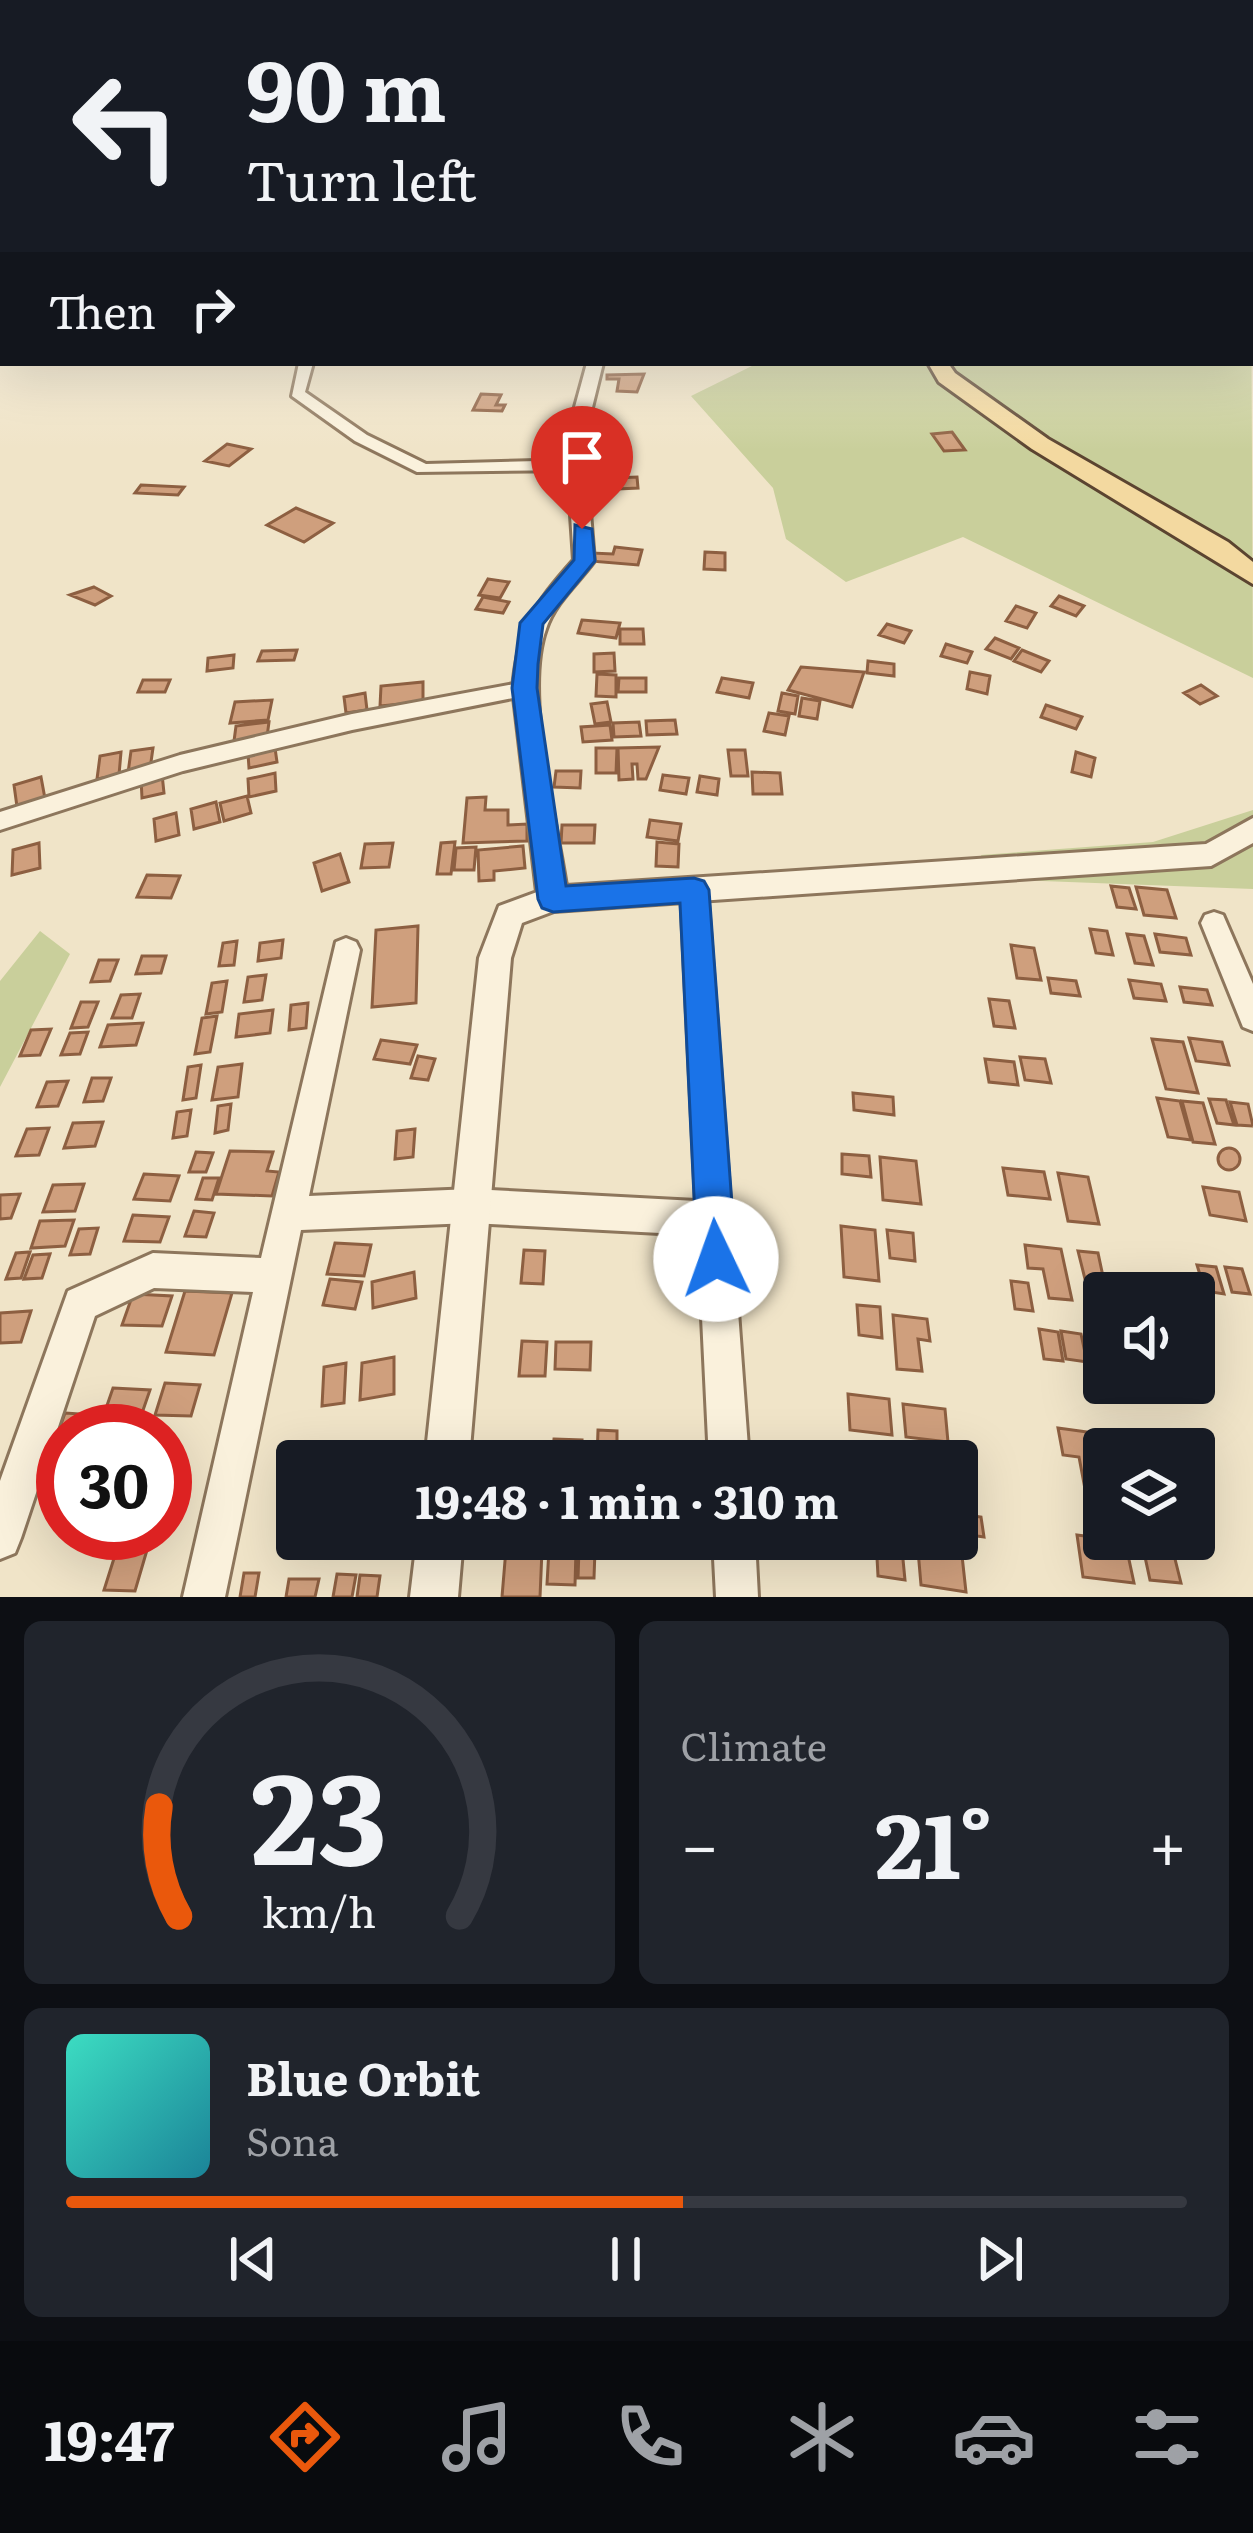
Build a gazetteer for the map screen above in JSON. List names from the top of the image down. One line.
{"page":{"turn":["90 m","Turn left"],"then":"Then","limit":"30","trip":"19:48 · 1 min · 310 m","tile":"Climate","heat":["−","21°","+"],"song":["Blue Orbit","Sona"],"tabs":"19:47","gauge":["23","km/h"]}}
